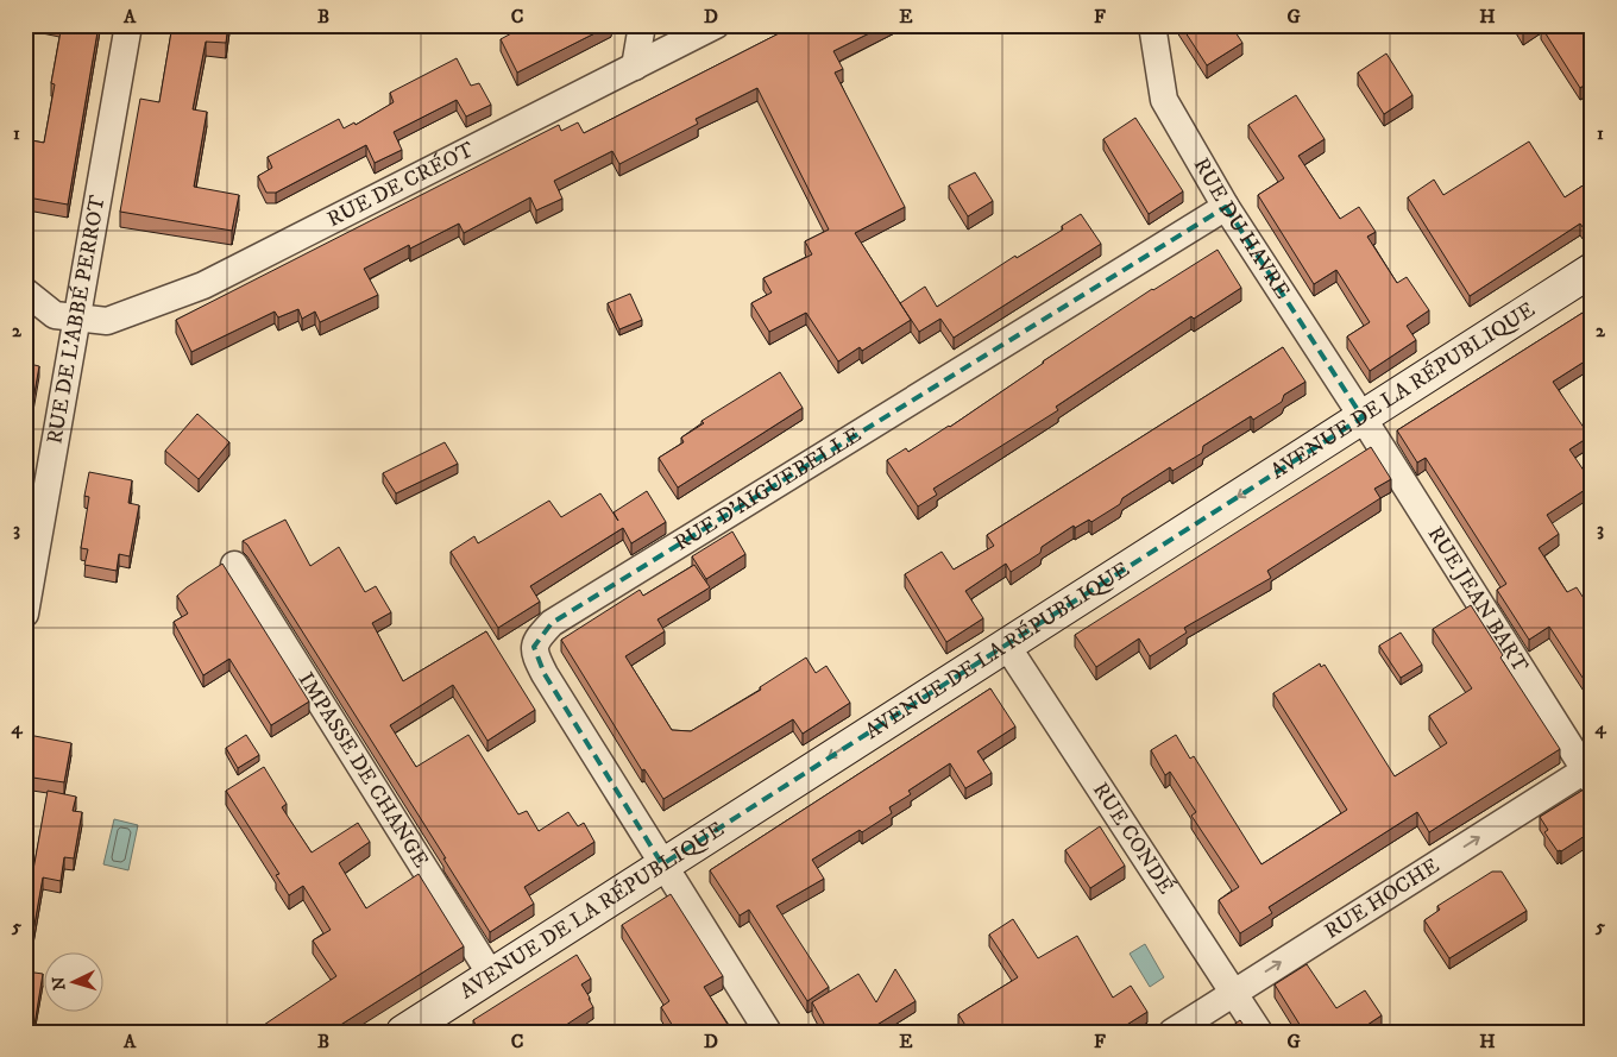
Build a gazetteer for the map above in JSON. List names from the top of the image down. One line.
{"streets":{"street":["RUE DE CRÉOT","RUE DU HAVRE","RUE DE L'ABBÉ PERROT","AVENUE DE LA RÉPUBLIQUE","RUE D'AIGUEBELLE","RUE JEAN BART","IMPASSE DE CHANGE","RUE CONDÉ","RUE HOCHE"]},"crossings":[["RUE DE CRÉOT","RUE DE L'ABBÉ PERROT"],["RUE DU HAVRE","AVENUE DE LA RÉPUBLIQUE"],["RUE DU HAVRE","RUE D'AIGUEBELLE"],["RUE DU HAVRE","RUE JEAN BART"],["AVENUE DE LA RÉPUBLIQUE","RUE D'AIGUEBELLE"],["AVENUE DE LA RÉPUBLIQUE","RUE JEAN BART"],["AVENUE DE LA RÉPUBLIQUE","IMPASSE DE CHANGE"],["AVENUE DE LA RÉPUBLIQUE","RUE CONDÉ"],["RUE JEAN BART","RUE HOCHE"],["RUE CONDÉ","RUE HOCHE"]],"one_way":["AVENUE DE LA RÉPUBLIQUE","RUE HOCHE"],"north":"left","grid":{"columns":["A","B","C","D","E","F","G","H"],"rows":["1","2","3","4","5"]}}
